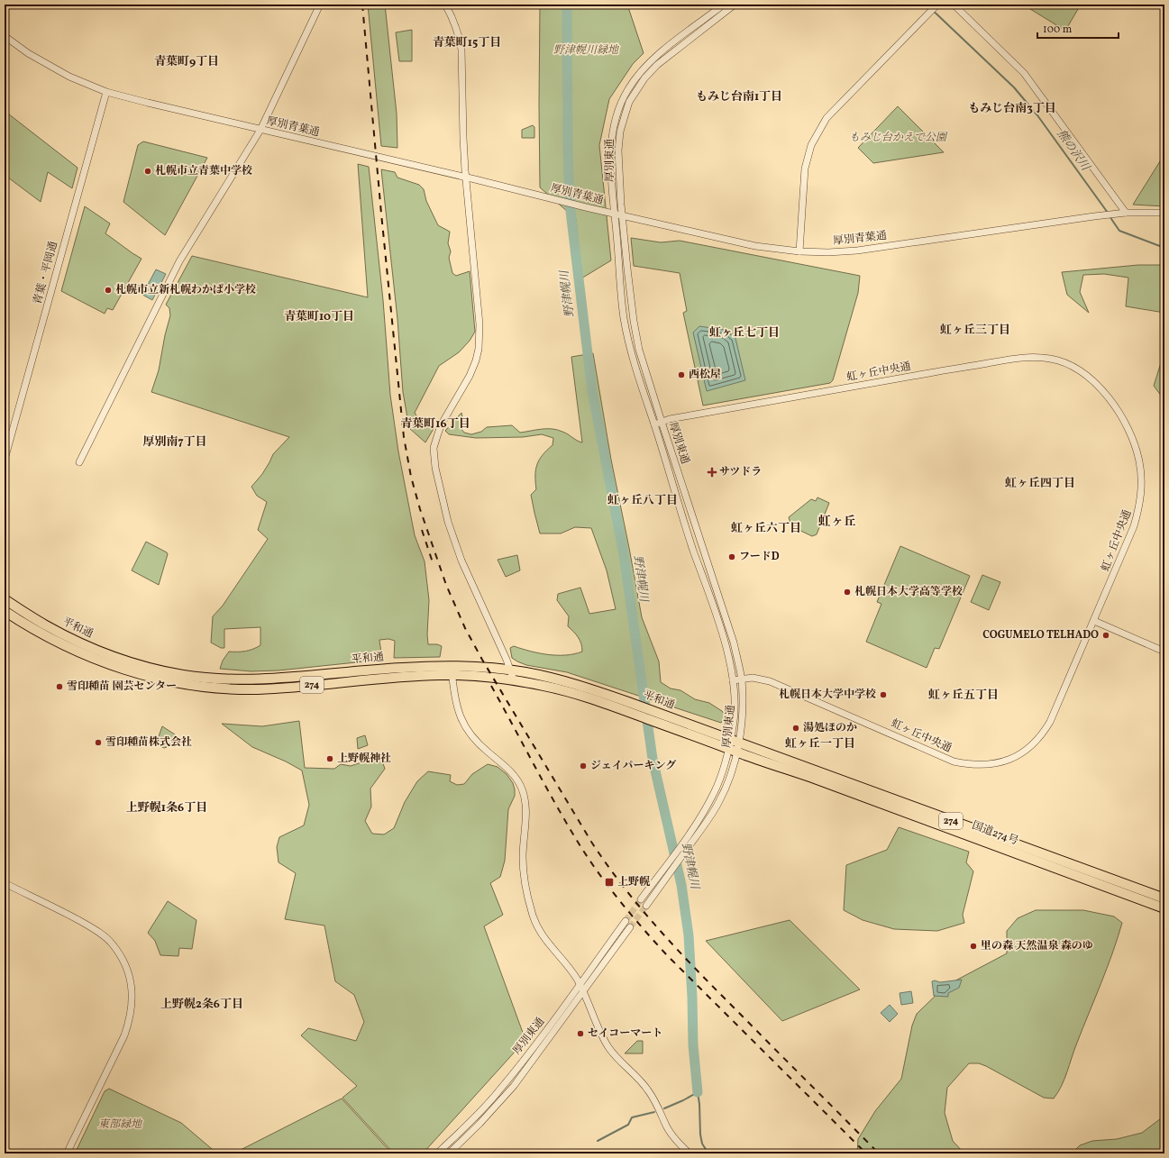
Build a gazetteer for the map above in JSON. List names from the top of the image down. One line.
{"streets":{"highway":["平和通","274","国道274号"],"street":["厚別青葉通","厚別東通","青葉・平岡通","虹ヶ丘中央通"]},"crossings":[["厚別青葉通","厚別東通"],["厚別青葉通","青葉・平岡通"],["厚別東通","虹ヶ丘中央通"],["厚別東通","平和通"],["厚別東通","国道274号"],["平和通","国道274号"]],"districts":["青葉町15丁目","青葉町9丁目","もみじ台南1丁目","もみじ台南3丁目","青葉町10丁目","虹ヶ丘三丁目","虹ヶ丘七丁目","青葉町16丁目","厚別南7丁目","虹ヶ丘四丁目","虹ヶ丘八丁目","虹ヶ丘","虹ヶ丘六丁目","虹ヶ丘五丁目","虹ヶ丘一丁目","上野幌1条6丁目","上野幌2条6丁目"],"water":["熊の沢川","野津幌川"],"parks":["野津幌川緑地","もみじ台かえで公園","東部緑地"],"places":{"other":["札幌市立青葉中学校","札幌市立新札幌わかば小学校","西松屋","フードD","札幌日本大学高等学校","COGUMELO TELHADO","雪印種苗 園芸センター","札幌日本大学中学校","湯処ほのか","雪印種苗株式会社","上野幌神社","ジェイパーキング","里の森 天然温泉 森のゆ","セイコーマート"],"health":["サツドラ"],"transit":["上野幌"]},"scale_bar":"100 m"}
